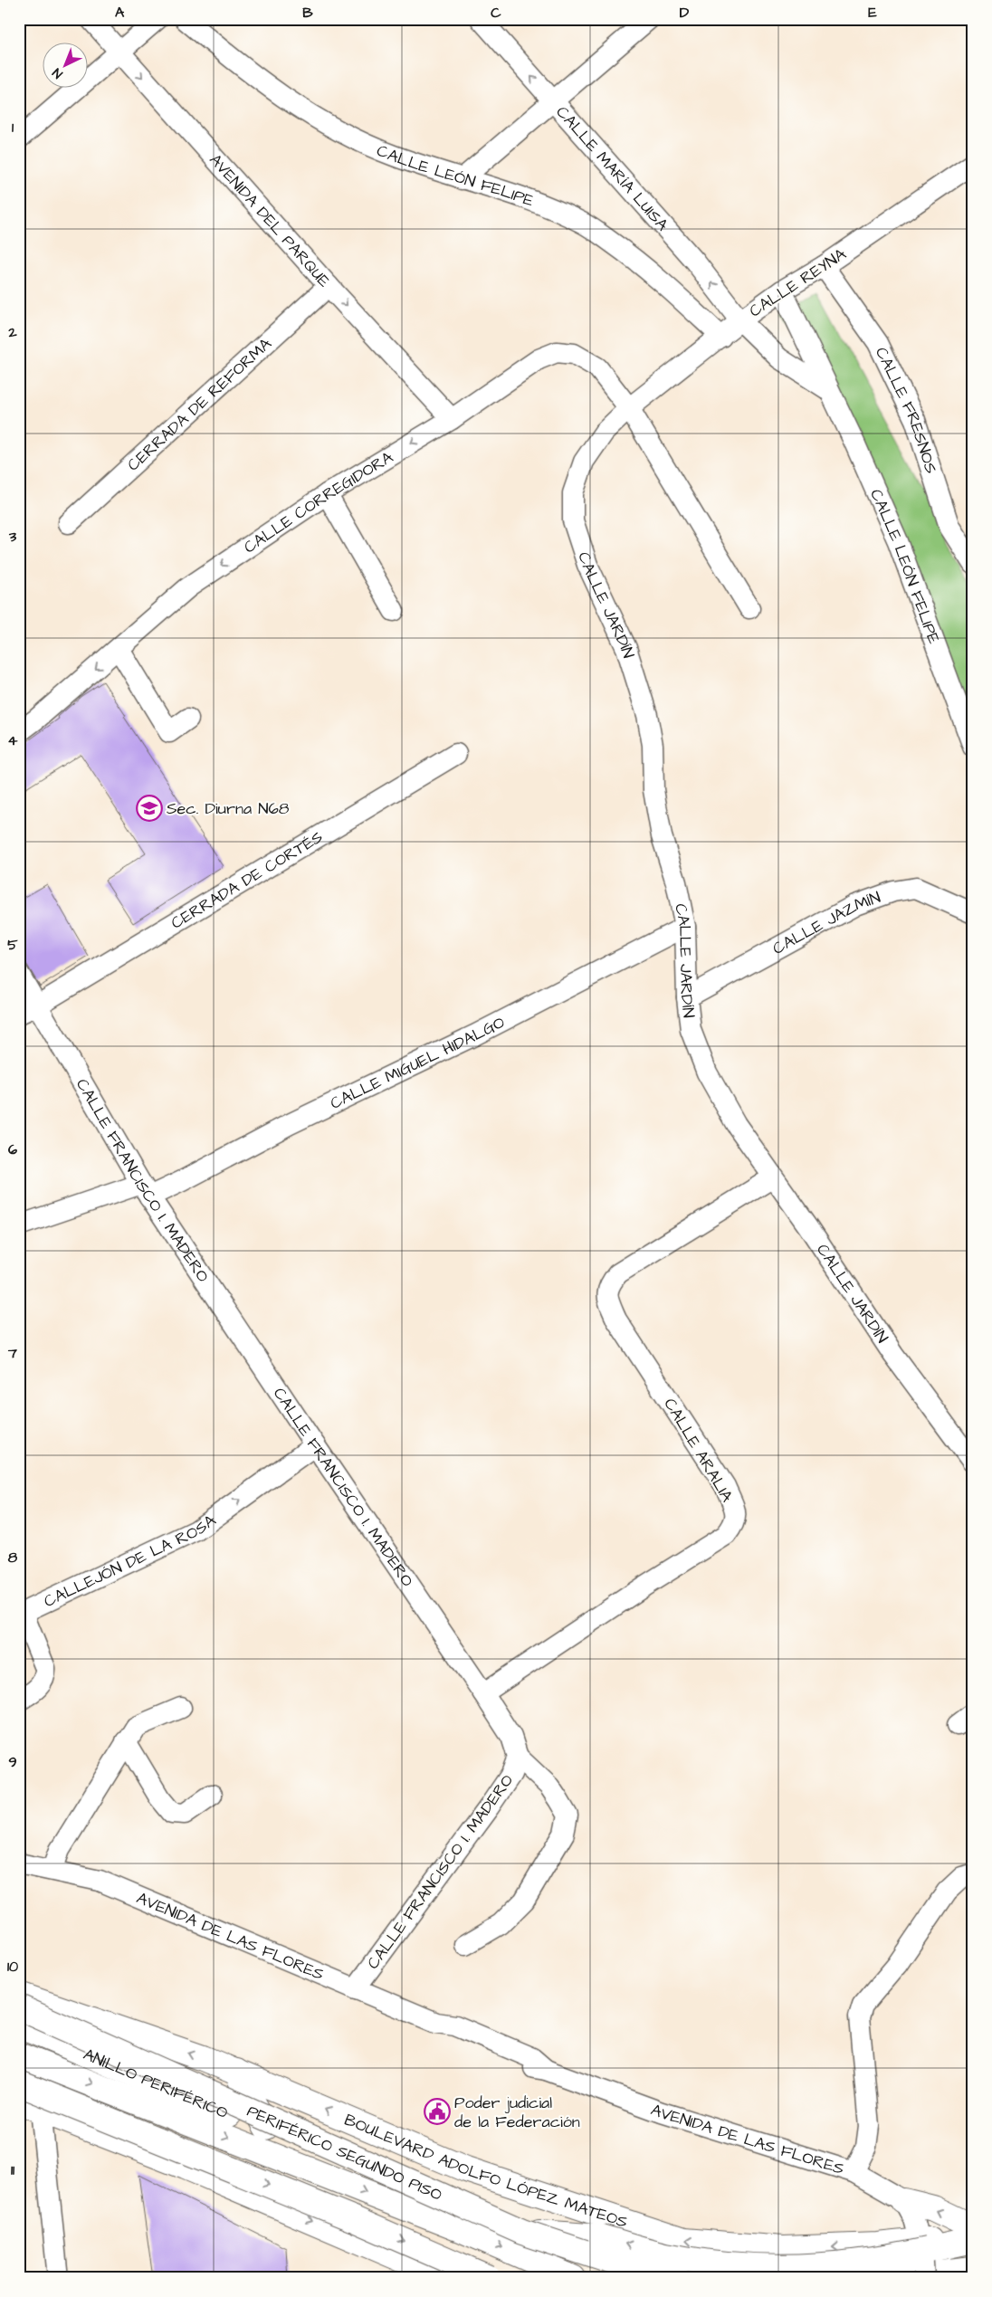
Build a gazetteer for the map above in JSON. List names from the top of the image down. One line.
{"streets":{"main road":["ANILLO PERIFÉRICO","PERIFÉRICO SEGUNDO PISO","BOULEVARD ADOLFO LÓPEZ MATEOS"],"street":["CALLE MARÍA LUISA","CALLE LEÓN FELIPE","AVENIDA DEL PARQUE","CALLE REYNA","CERRADA DE REFORMA","CALLE FRESNOS","CALLE CORREGIDORA","CALLE JARDÍN","CERRADA DE CORTÉS","CALLE JAZMÍN","CALLE MIGUEL HIDALGO","CALLE FRANCISCO I. MADERO","CALLE ARALIA","CALLEJÓN DE LA ROSA","AVENIDA DE LAS FLORES"]},"crossings":[["CALLE MARÍA LUISA","CALLE REYNA"],["CALLE LEÓN FELIPE","CALLE REYNA"],["AVENIDA DEL PARQUE","CERRADA DE REFORMA"],["AVENIDA DEL PARQUE","CALLE CORREGIDORA"],["CALLE REYNA","CALLE FRESNOS"],["CALLE REYNA","CALLE CORREGIDORA"],["CALLE REYNA","CALLE JARDÍN"],["CALLE CORREGIDORA","CALLE JARDÍN"],["CALLE JARDÍN","CALLE JAZMÍN"],["CALLE JARDÍN","CALLE MIGUEL HIDALGO"],["CALLE JARDÍN","CALLE ARALIA"],["CERRADA DE CORTÉS","CALLE FRANCISCO I. MADERO"],["CALLE MIGUEL HIDALGO","CALLE FRANCISCO I. MADERO"],["CALLE FRANCISCO I. MADERO","CALLE ARALIA"],["CALLE FRANCISCO I. MADERO","CALLEJÓN DE LA ROSA"],["CALLE FRANCISCO I. MADERO","AVENIDA DE LAS FLORES"],["ANILLO PERIFÉRICO","PERIFÉRICO SEGUNDO PISO"]],"one_way":["CALLE MARÍA LUISA","AVENIDA DEL PARQUE","CALLE CORREGIDORA","CALLEJÓN DE LA ROSA"],"places":{"school or university":["Sec. Diurna N68"],"public building":["Poder judicial de la Federación"]},"north":"bottom left","grid":{"columns":["A","B","C","D","E"],"rows":["1","2","3","4","5","6","7","8","9","10","11"]}}
